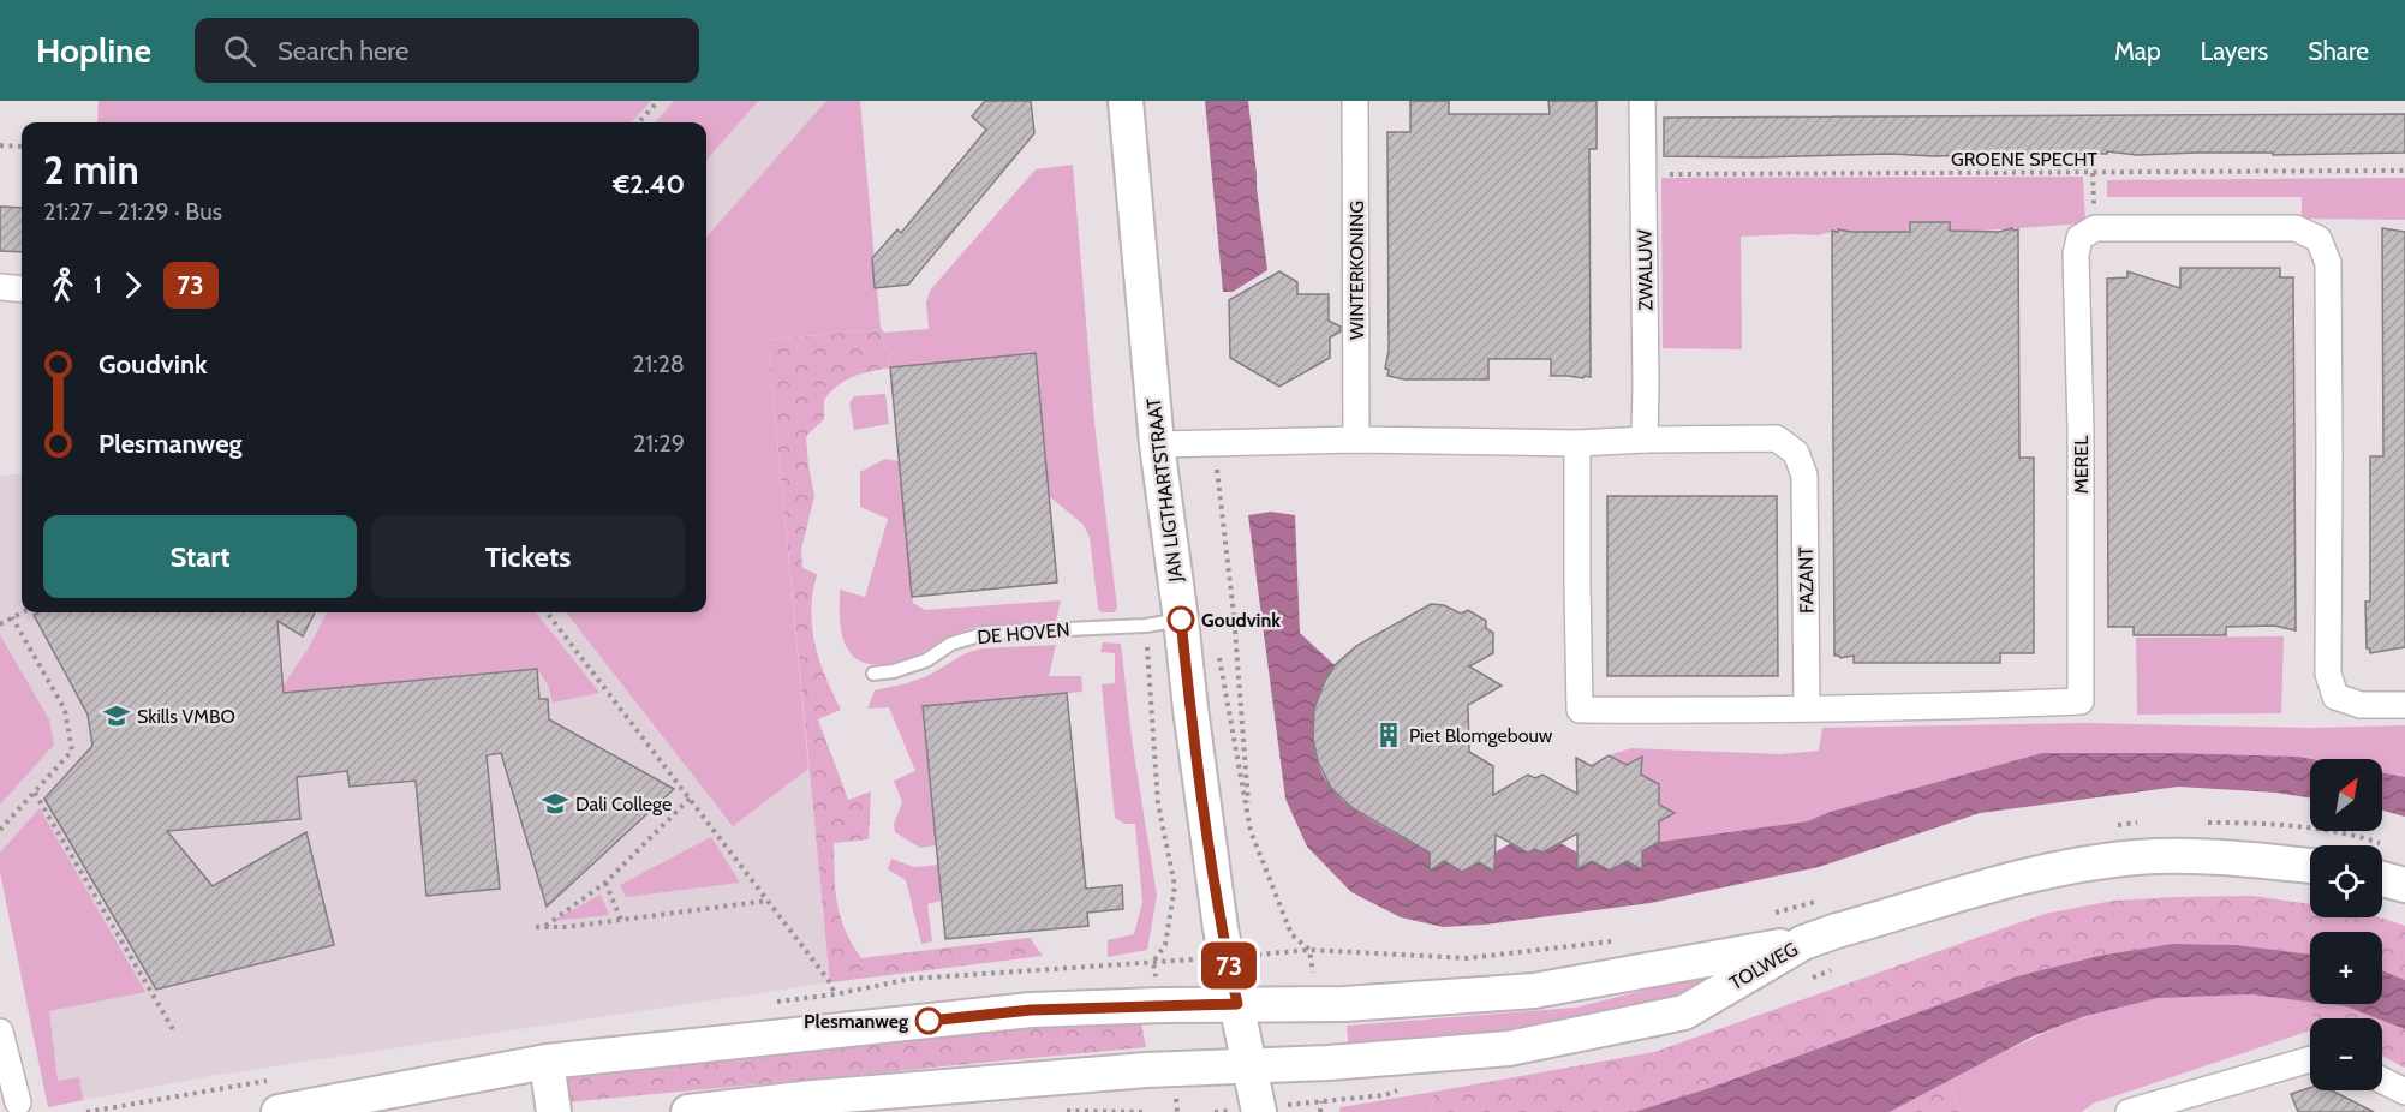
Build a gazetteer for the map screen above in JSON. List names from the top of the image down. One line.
{"streets":{"main road":["JAN LIGTHARTSTRAAT","TOLWEG"],"street":["WINTERKONING","ZWALUW","MEREL","FAZANT"],"lane":["DE HOVEN"],"path":["GROENE SPECHT"]},"crossings":[["GROENE SPECHT","ZWALUW"],["ZWALUW","FAZANT"],["MEREL","FAZANT"],["JAN LIGTHARTSTRAAT","DE HOVEN"],["JAN LIGTHARTSTRAAT","TOLWEG"]],"places":{"other":["Goudvink","Plesmanweg"],"school or university":["Skills VMBO","Dali College"],"building":["Piet Blomgebouw"]},"lines":["bus line 73"],"north":"top right","page":{"header":"Hopline","search":"Search here","nav":["Map","Layers","Share"],"on_map":"73","heading":["2 min","21:27 – 21:29 · Bus","€2.40"],"legs":["1","73"],"list":[{"name":"Goudvink","value":"21:28"},{"name":"Plesmanweg","value":"21:29"}],"buttons":["Start","Tickets"],"map_buttons":["+","−"]}}
